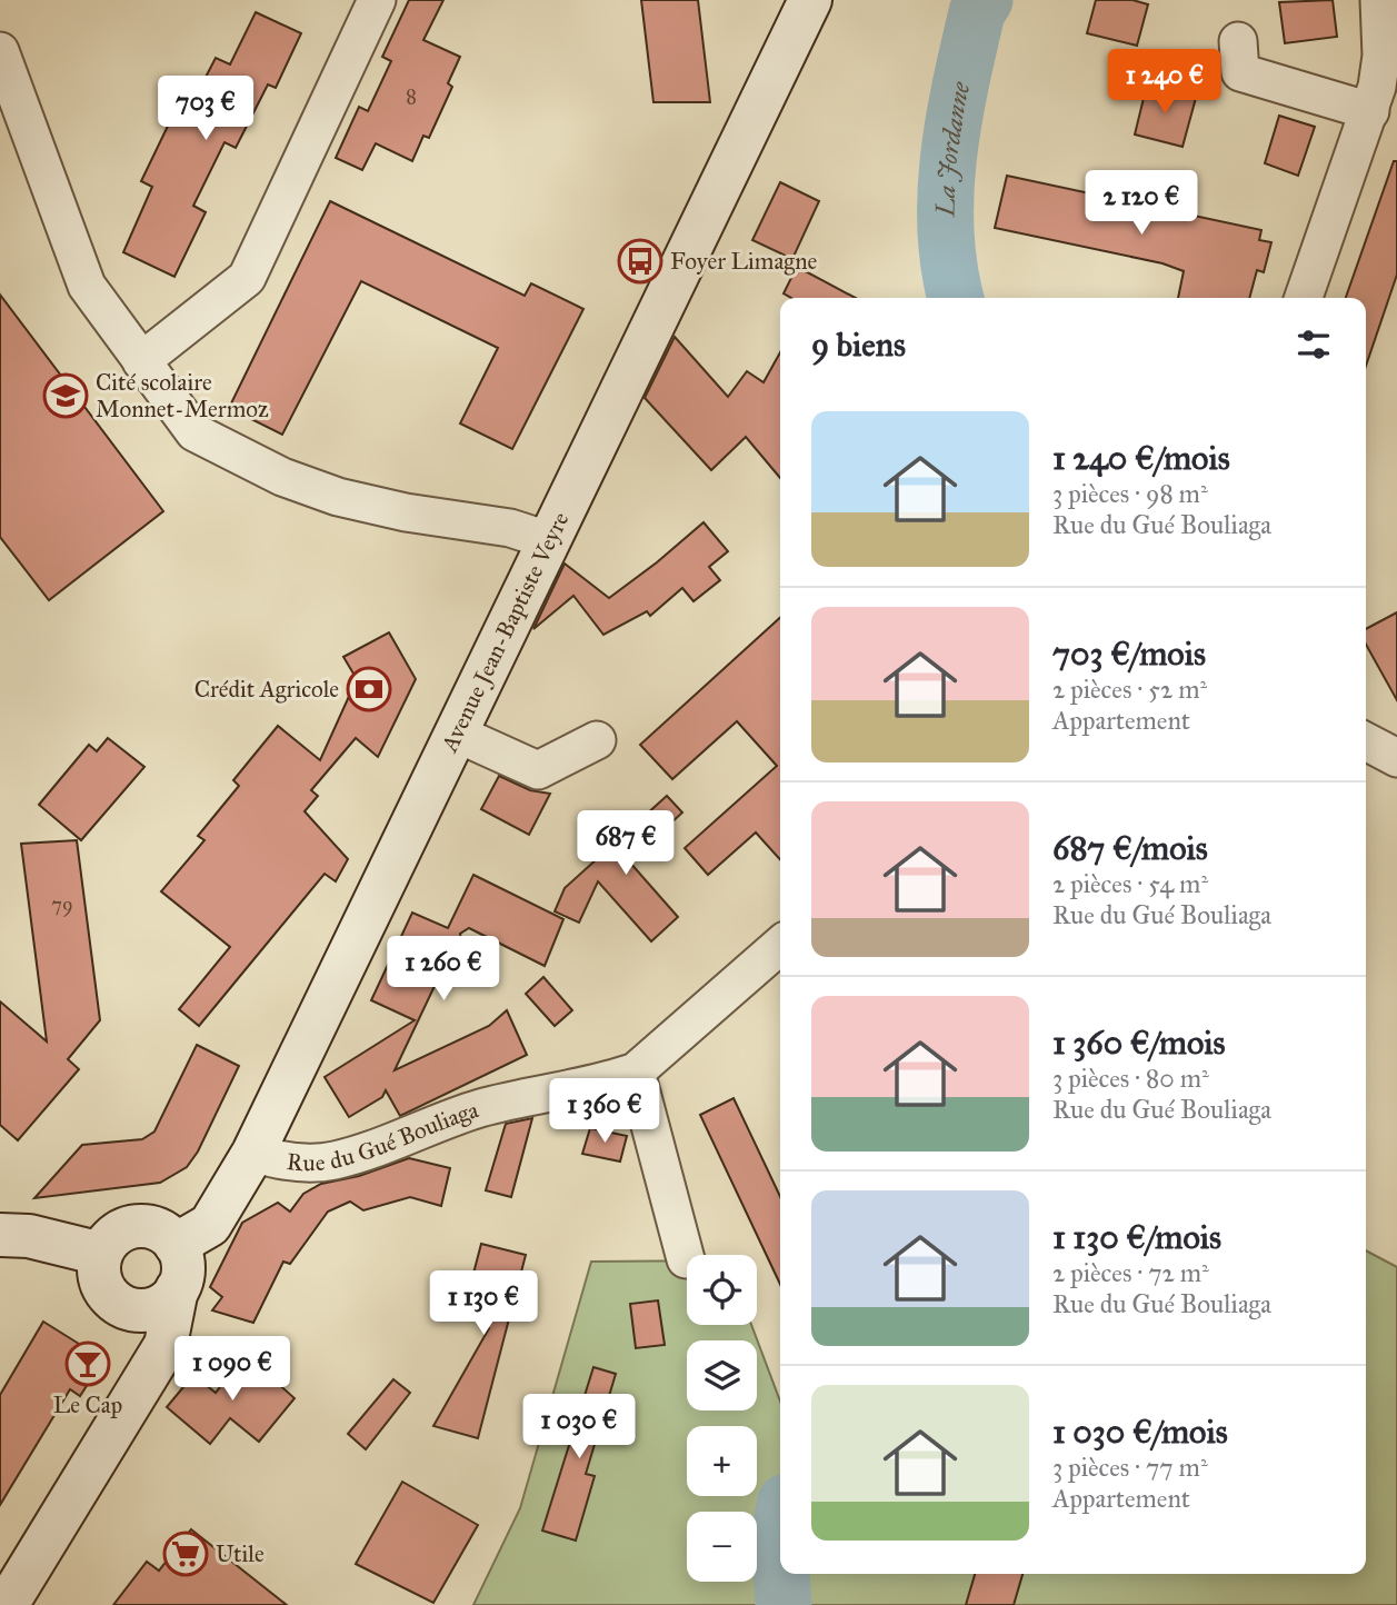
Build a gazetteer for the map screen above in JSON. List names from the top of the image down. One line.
{"streets":{"main road":["Avenue Jean-Baptiste Veyre"],"street":["Rue du Gué Bouliaga"]},"crossings":[["Avenue Jean-Baptiste Veyre","Rue du Gué Bouliaga"]],"water":["La Jordanne"],"places":{"bus stop":["Foyer Limagne"],"school or university":["Cité scolaire Monnet-Mermoz"],"bank":["Crédit Agricole"],"bar":["Le Cap"],"supermarket":["Utile"]},"house_numbers":["8","79"],"page":{"price":["1 240 €","703 €","2 120 €","687 €","1 260 €","1 360 €","1 130 €","1 090 €","1 030 €"],"heading":"9 biens","list":[{"name":"1 240 €/mois","note":"3 pièces · 98 m² · Rue du Gué Bouliaga"},{"name":"703 €/mois","note":"2 pièces · 52 m² · Appartement"},{"name":"687 €/mois","note":"2 pièces · 54 m² · Rue du Gué Bouliaga"},{"name":"1 360 €/mois","note":"3 pièces · 80 m² · Rue du Gué Bouliaga"},{"name":"1 130 €/mois","note":"2 pièces · 72 m² · Rue du Gué Bouliaga"},{"name":"1 030 €/mois","note":"3 pièces · 77 m² · Appartement"}],"map_buttons":["+","−"]}}
